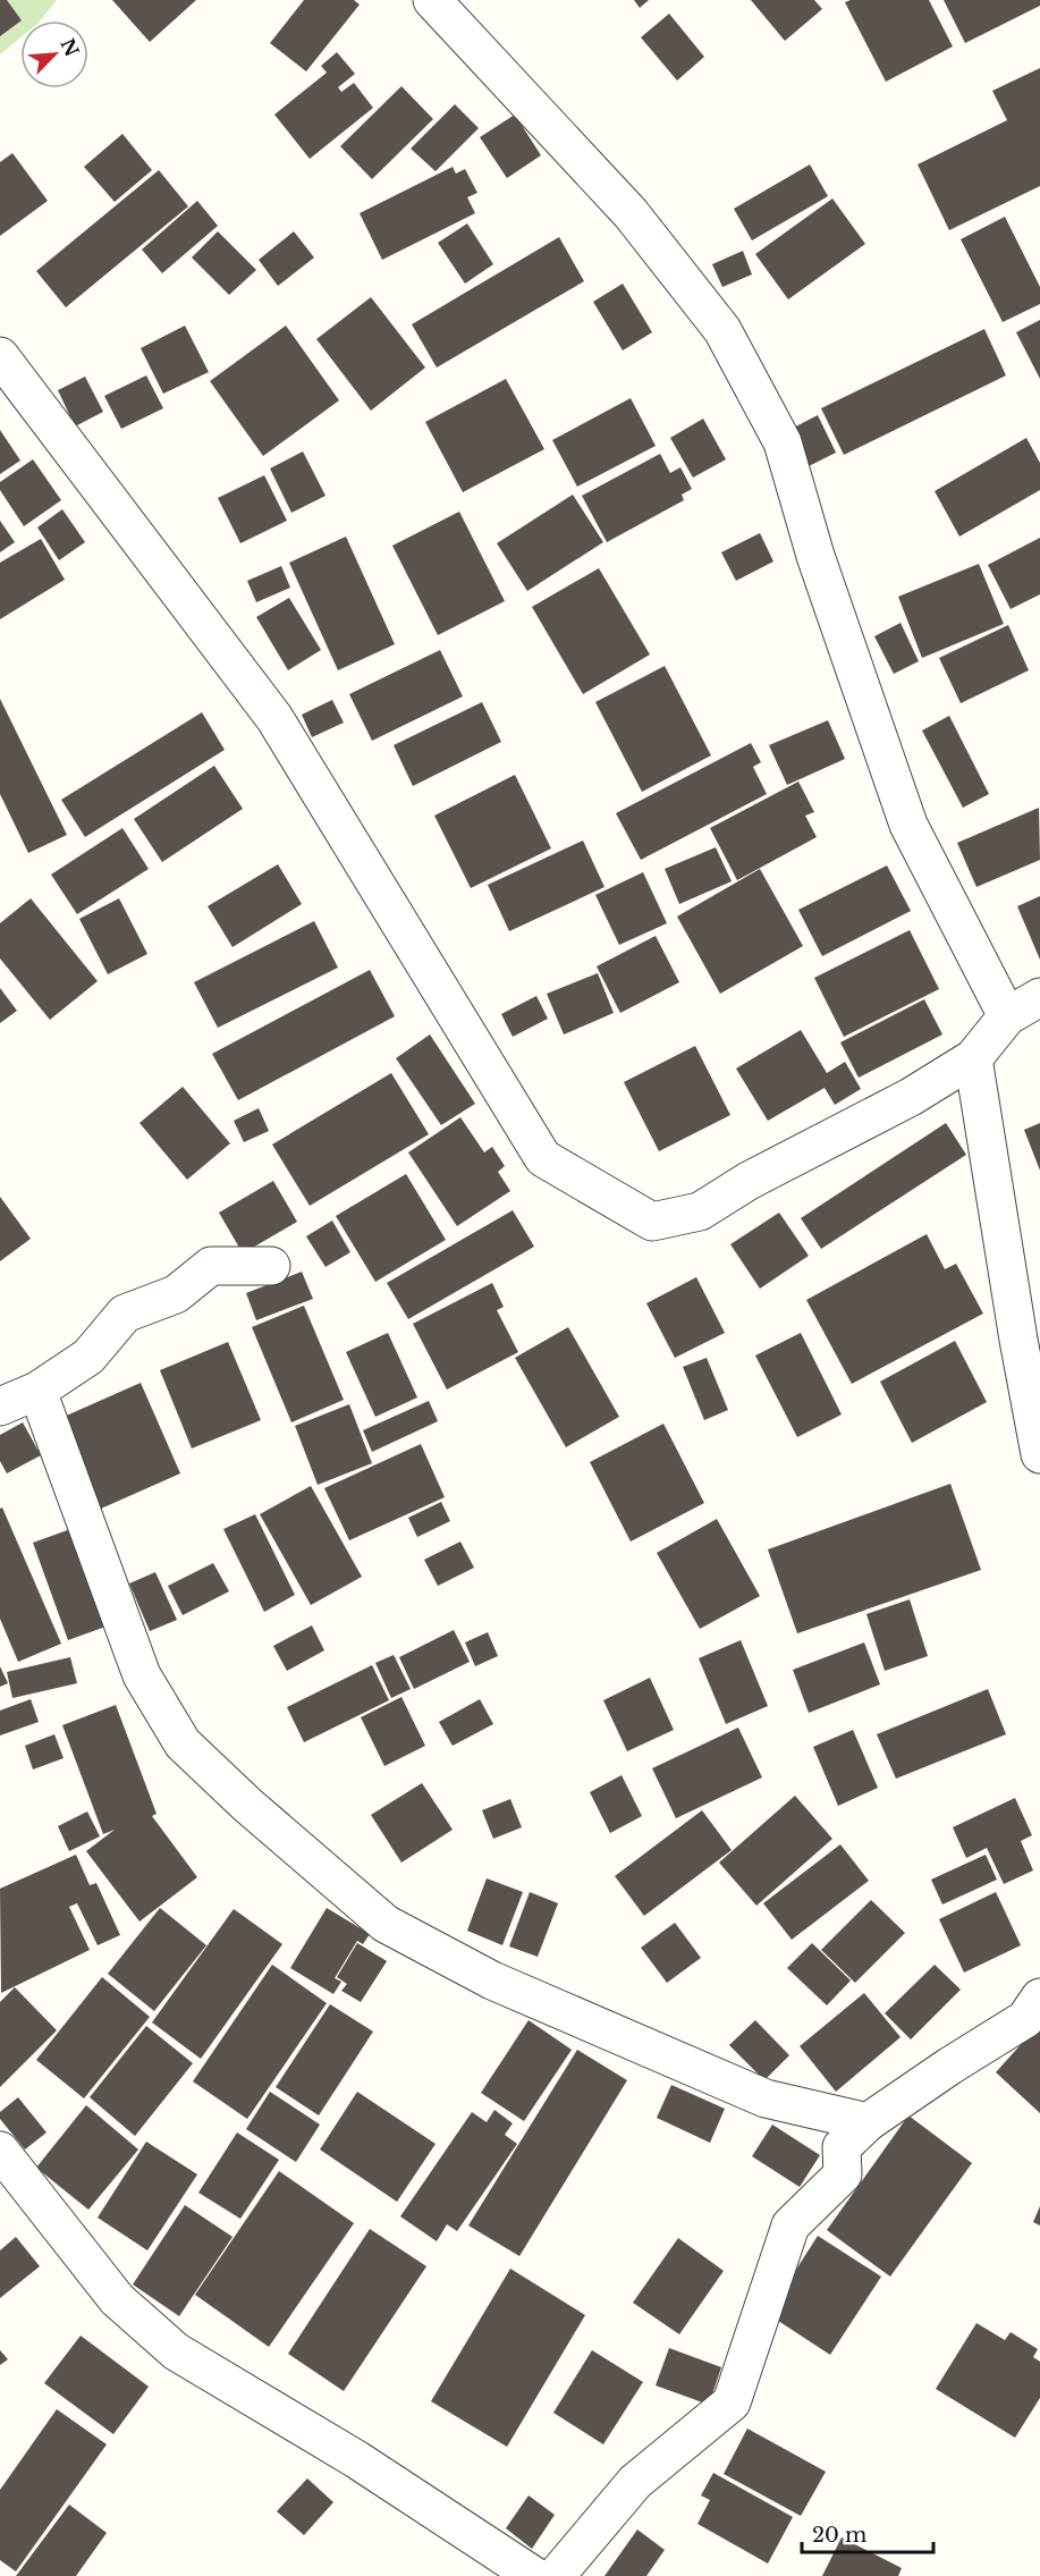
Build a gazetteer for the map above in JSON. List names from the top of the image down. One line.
{"scale_bar":"20 m","north":"top right"}
